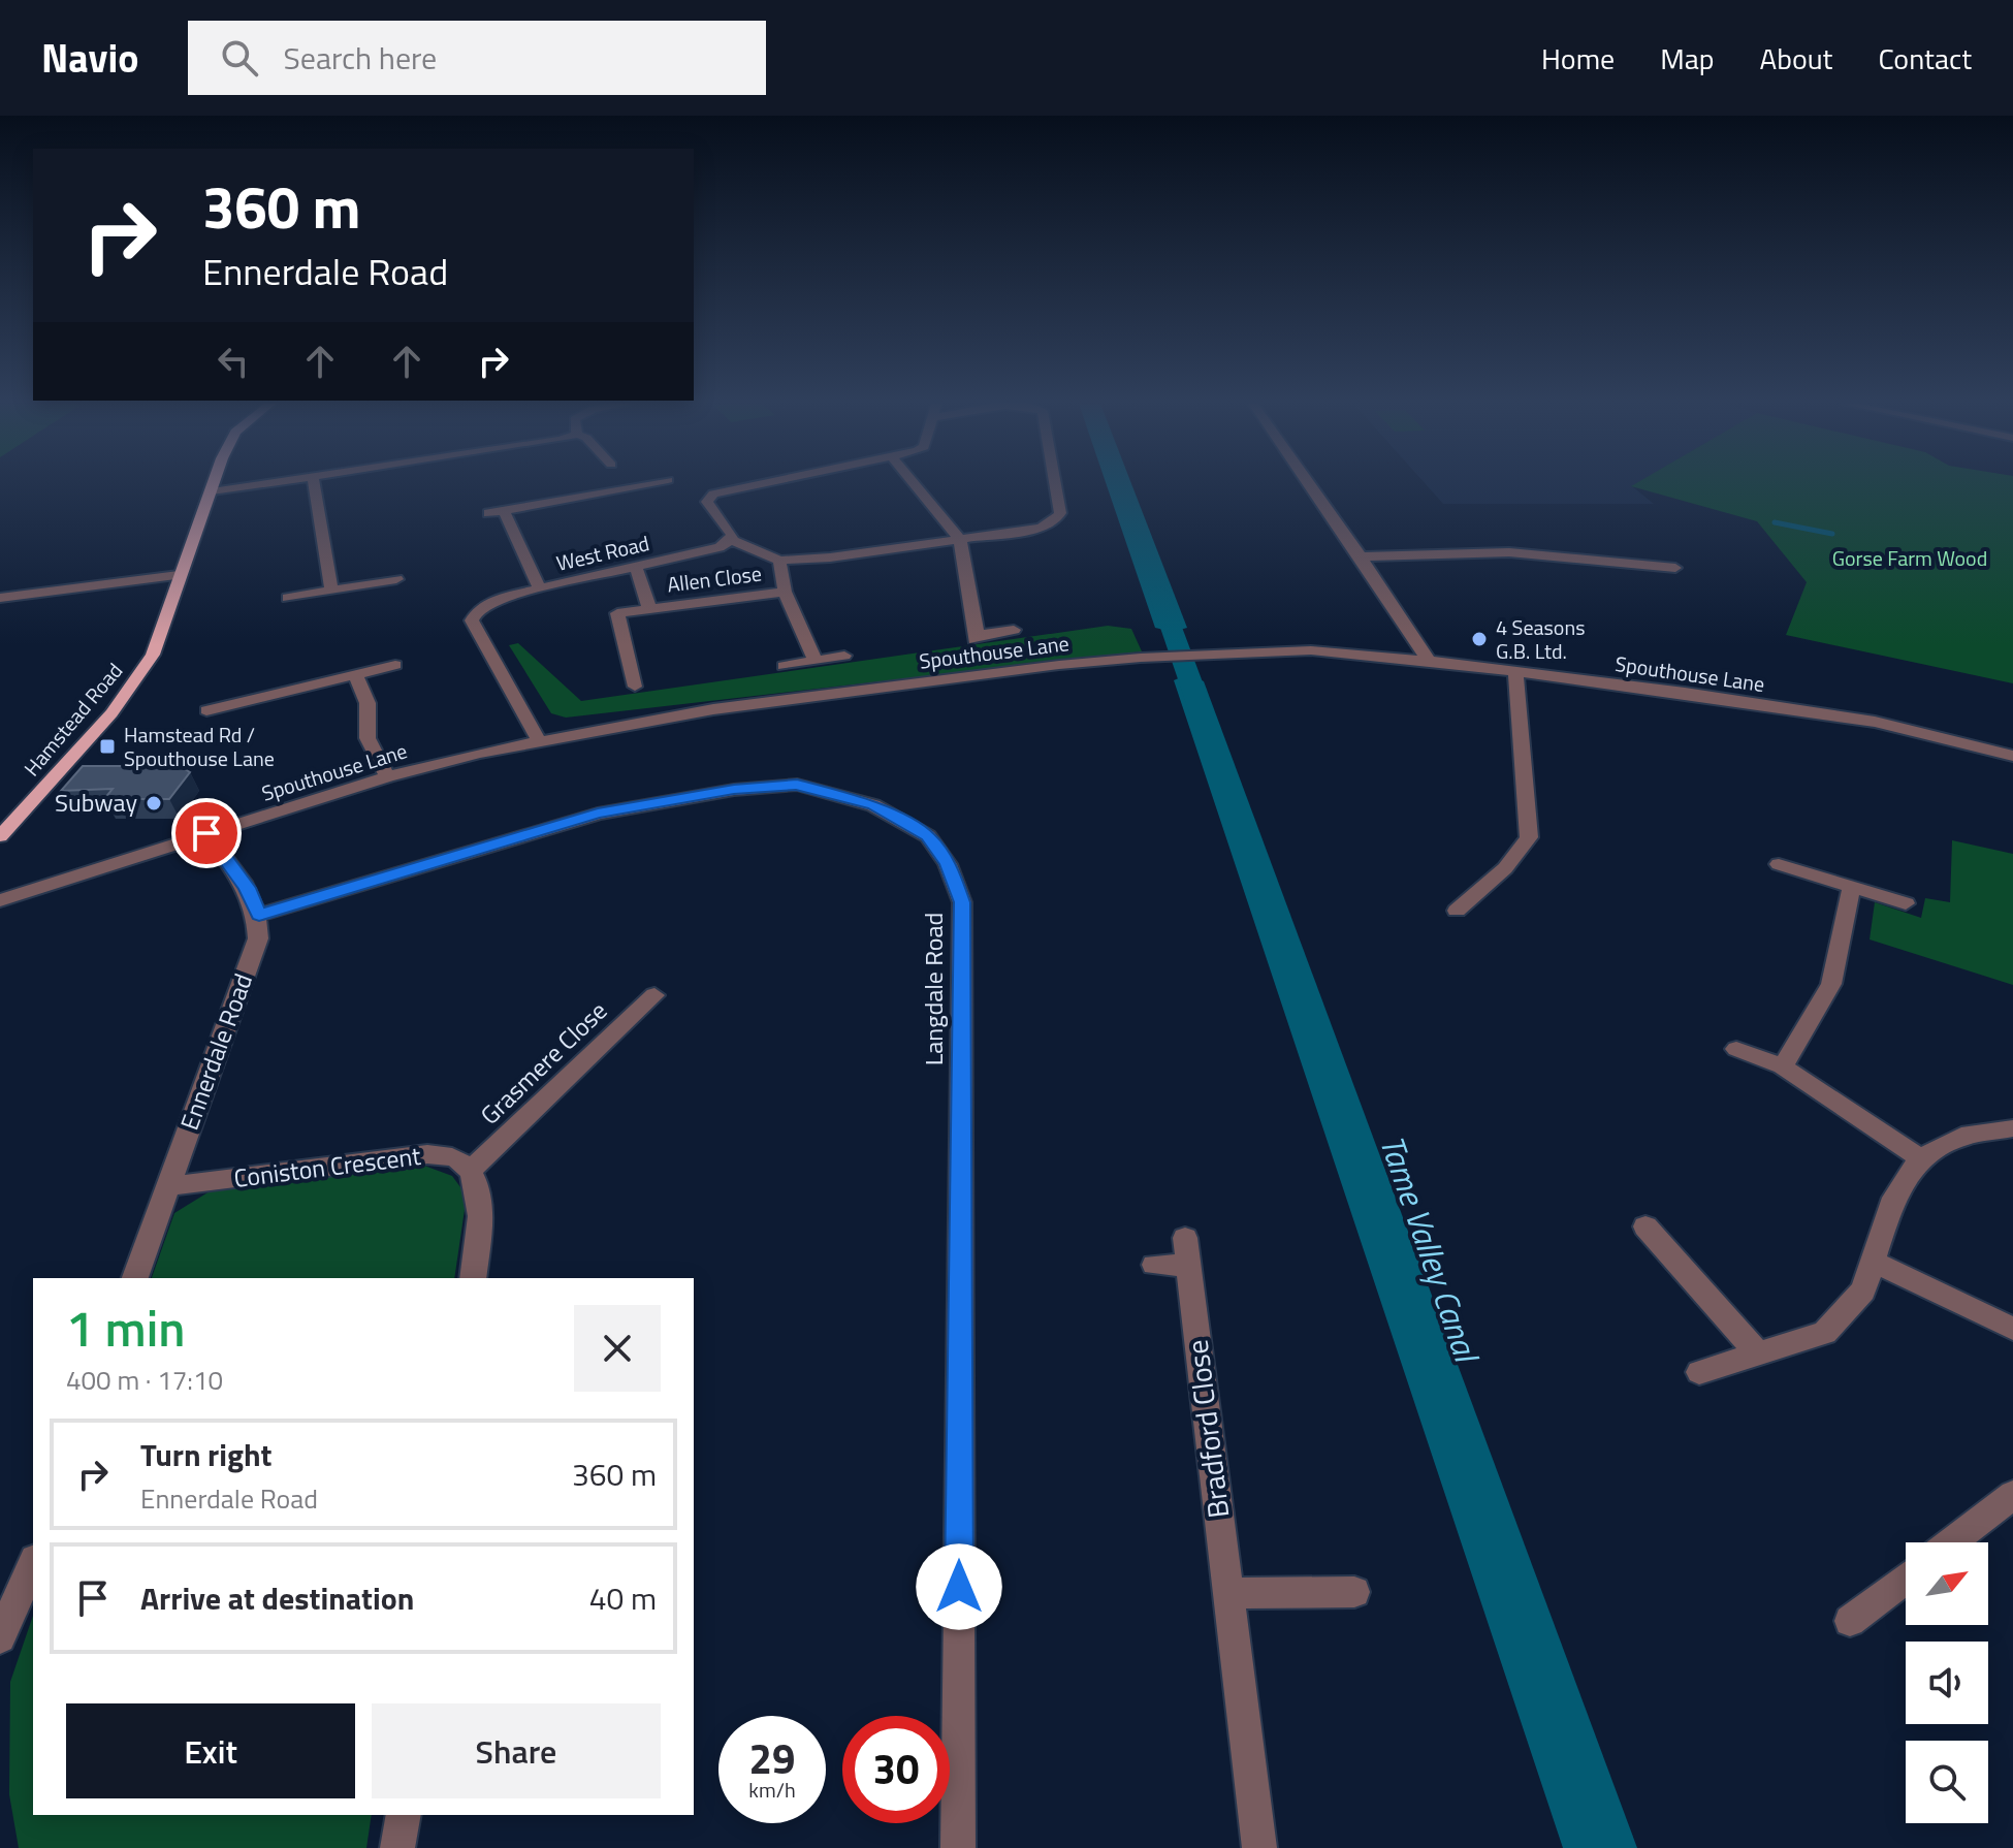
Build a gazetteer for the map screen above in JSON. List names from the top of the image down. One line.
{"streets":{"main road":["Hamstead Road"],"street":["West Road","Allen Close","Spouthouse Lane","Langdale Road","Ennerdale Road","Grasmere Close","Coniston Crescent","Bradford Close"]},"crossings":[["West Road","Allen Close"],["West Road","Spouthouse Lane"],["Langdale Road","Ennerdale Road"],["Ennerdale Road","Coniston Crescent"],["Grasmere Close","Coniston Crescent"]],"water":["Tame Valley Canal"],"parks":["Gorse Farm Wood"],"places":{"other":["4 Seasons G.B. Ltd.","Subway"],"transit":["Hamstead Rd / Spouthouse Lane"]},"north":"top right","page":{"header":"Navio","search":"Search here","nav":["Home","Map","About","Contact"],"turn":["360 m","Ennerdale Road"],"heading":["1 min","400 m · 17:10"],"list":[{"name":"Turn right","note":"Ennerdale Road","value":"360 m"},{"name":"Arrive at destination","value":"40 m"}],"buttons":["Exit","Share"],"speed":"29 km/h","limit":"30"}}
